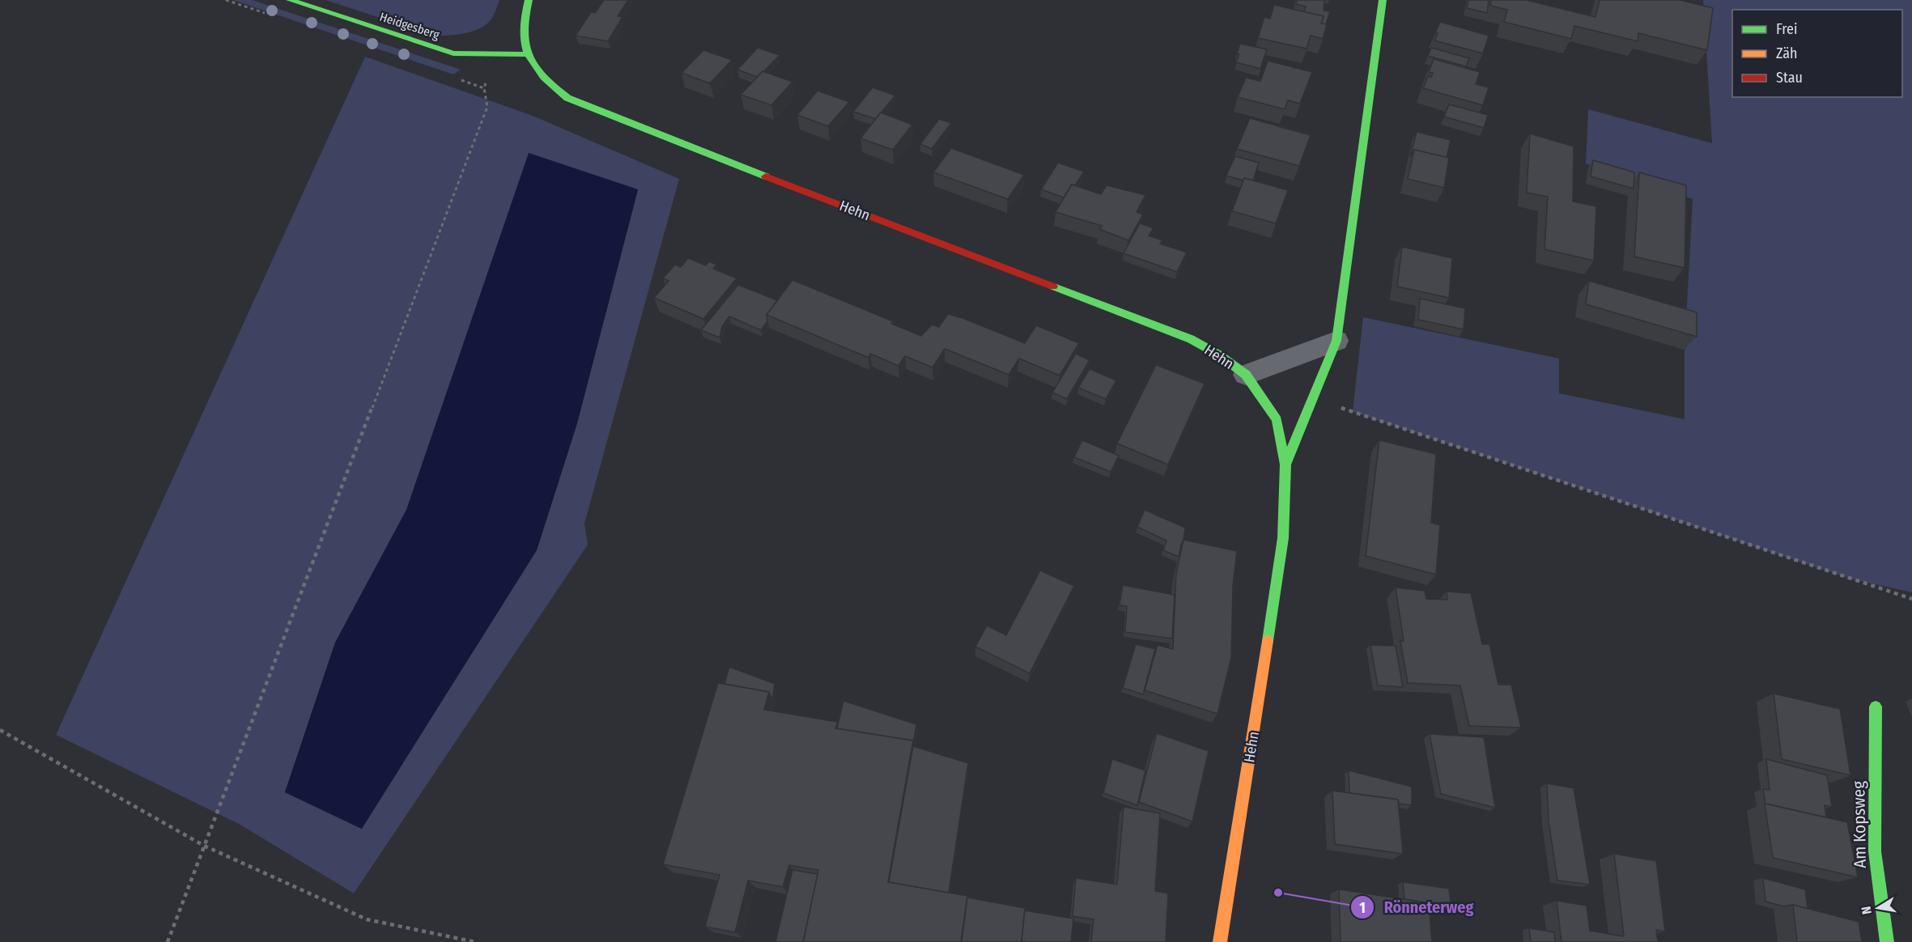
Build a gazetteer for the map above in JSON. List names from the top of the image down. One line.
{"streets":{"street":["Heidgesberg","Hehn","Am Kopsweg"]},"crossings":[["Heidgesberg","Hehn"]],"places":["Rönneterweg"],"legend":["Frei","Zäh","Stau"],"north":"left"}
